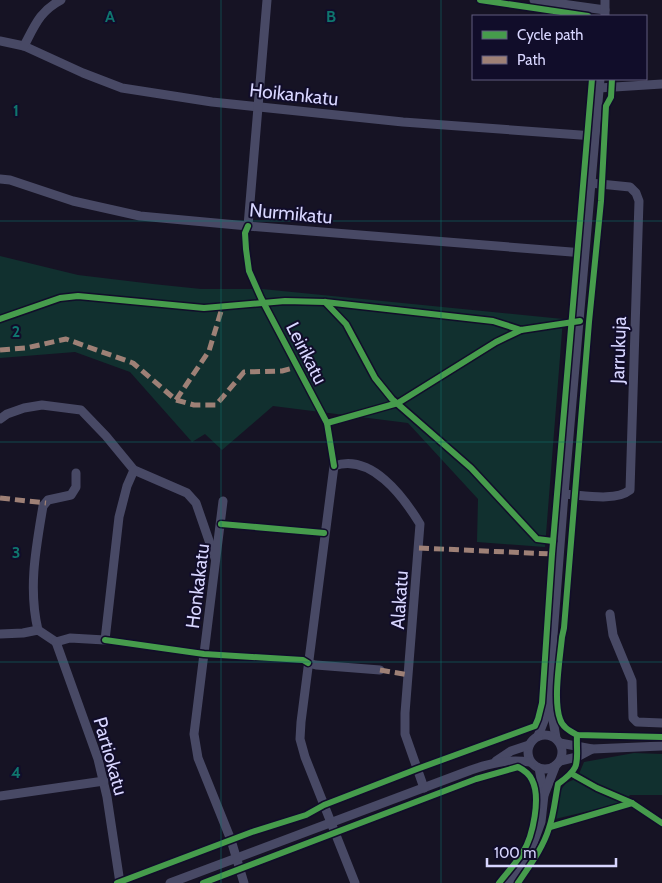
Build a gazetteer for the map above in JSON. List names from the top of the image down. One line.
{"streets":{"street":["Hoikankatu","Nurmikatu","Jarrukuja","Honkakatu","Alakatu","Partiokatu"],"cycle path":["Leirikatu"]},"legend":["Cycle path","Path"],"scale_bar":"100 m","grid":{"columns":["A","B"],"rows":["1","2","3","4"]}}
